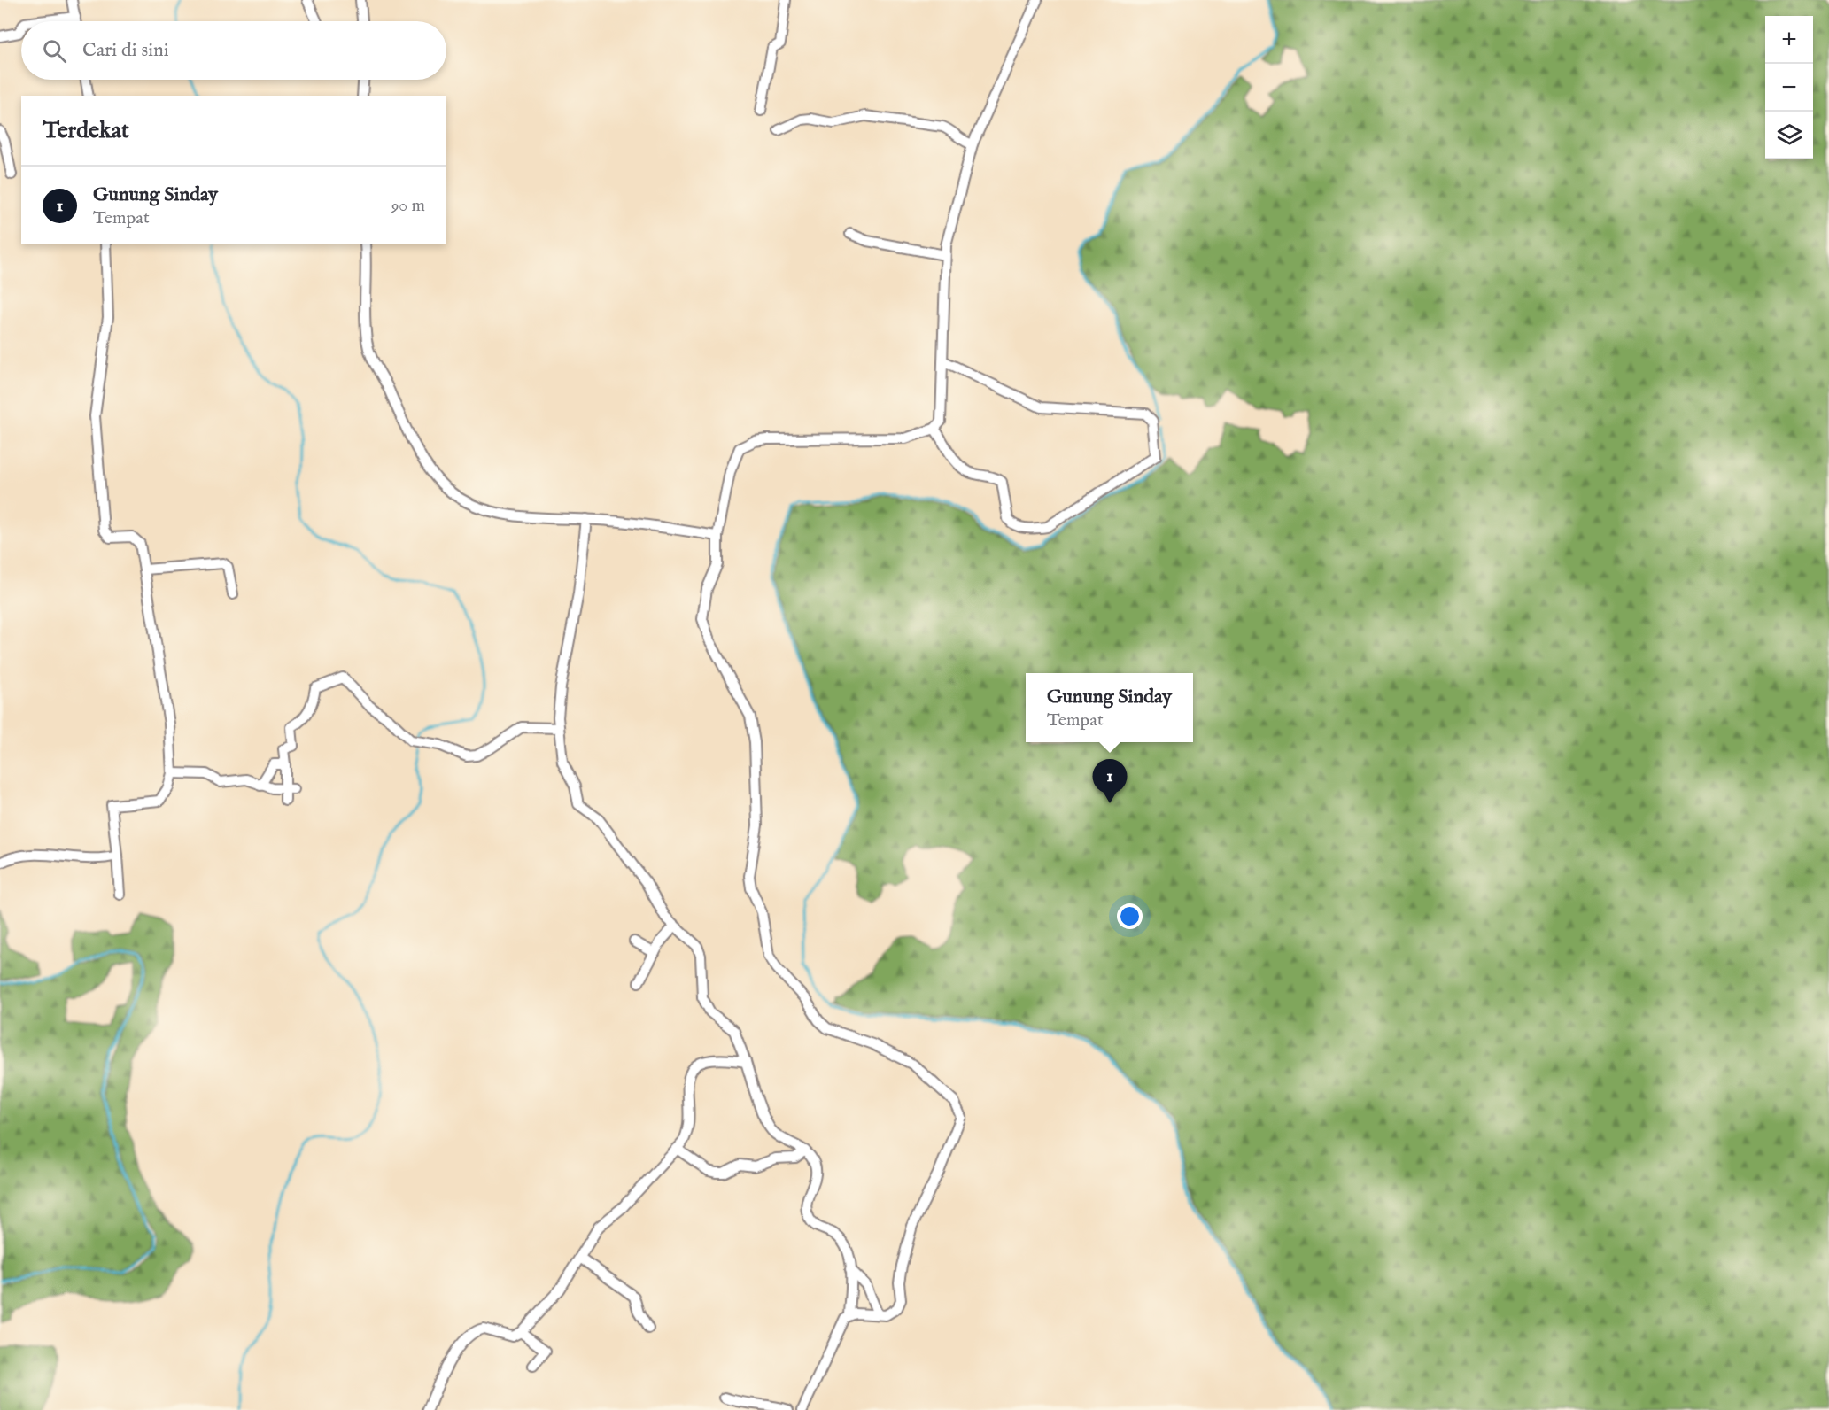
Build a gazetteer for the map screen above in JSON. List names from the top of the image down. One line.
{"page":{"map_buttons":["+","−"],"search":"Cari di sini","heading":"Terdekat","list":[{"mark":"1","name":"Gunung Sinday","note":"Tempat","value":"90 m"}],"popup":["Gunung Sinday","Tempat"],"pins":"1"}}
